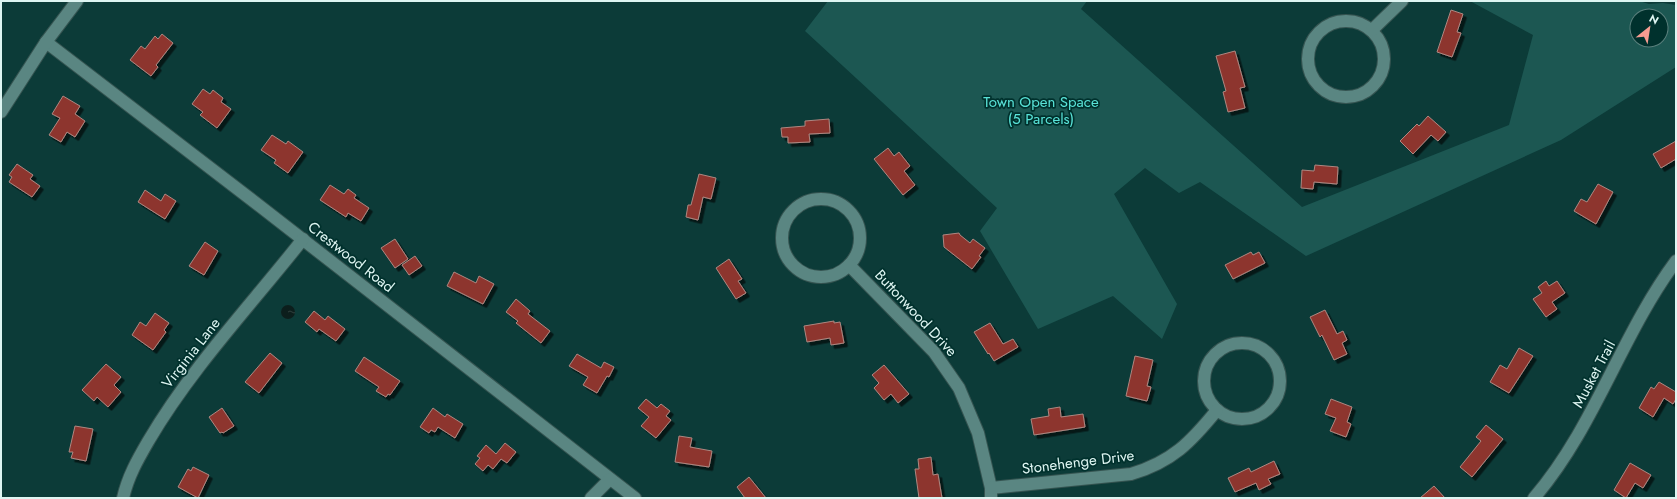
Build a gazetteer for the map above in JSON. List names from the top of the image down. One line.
{"streets":{"street":["Crestwood Road","Buttonwood Drive","Virginia Lane","Musket Trail","Stonehenge Drive"]},"crossings":[["Crestwood Road","Virginia Lane"],["Buttonwood Drive","Stonehenge Drive"]],"parks":["Town Open Space (5 Parcels)"],"north":"top right"}
